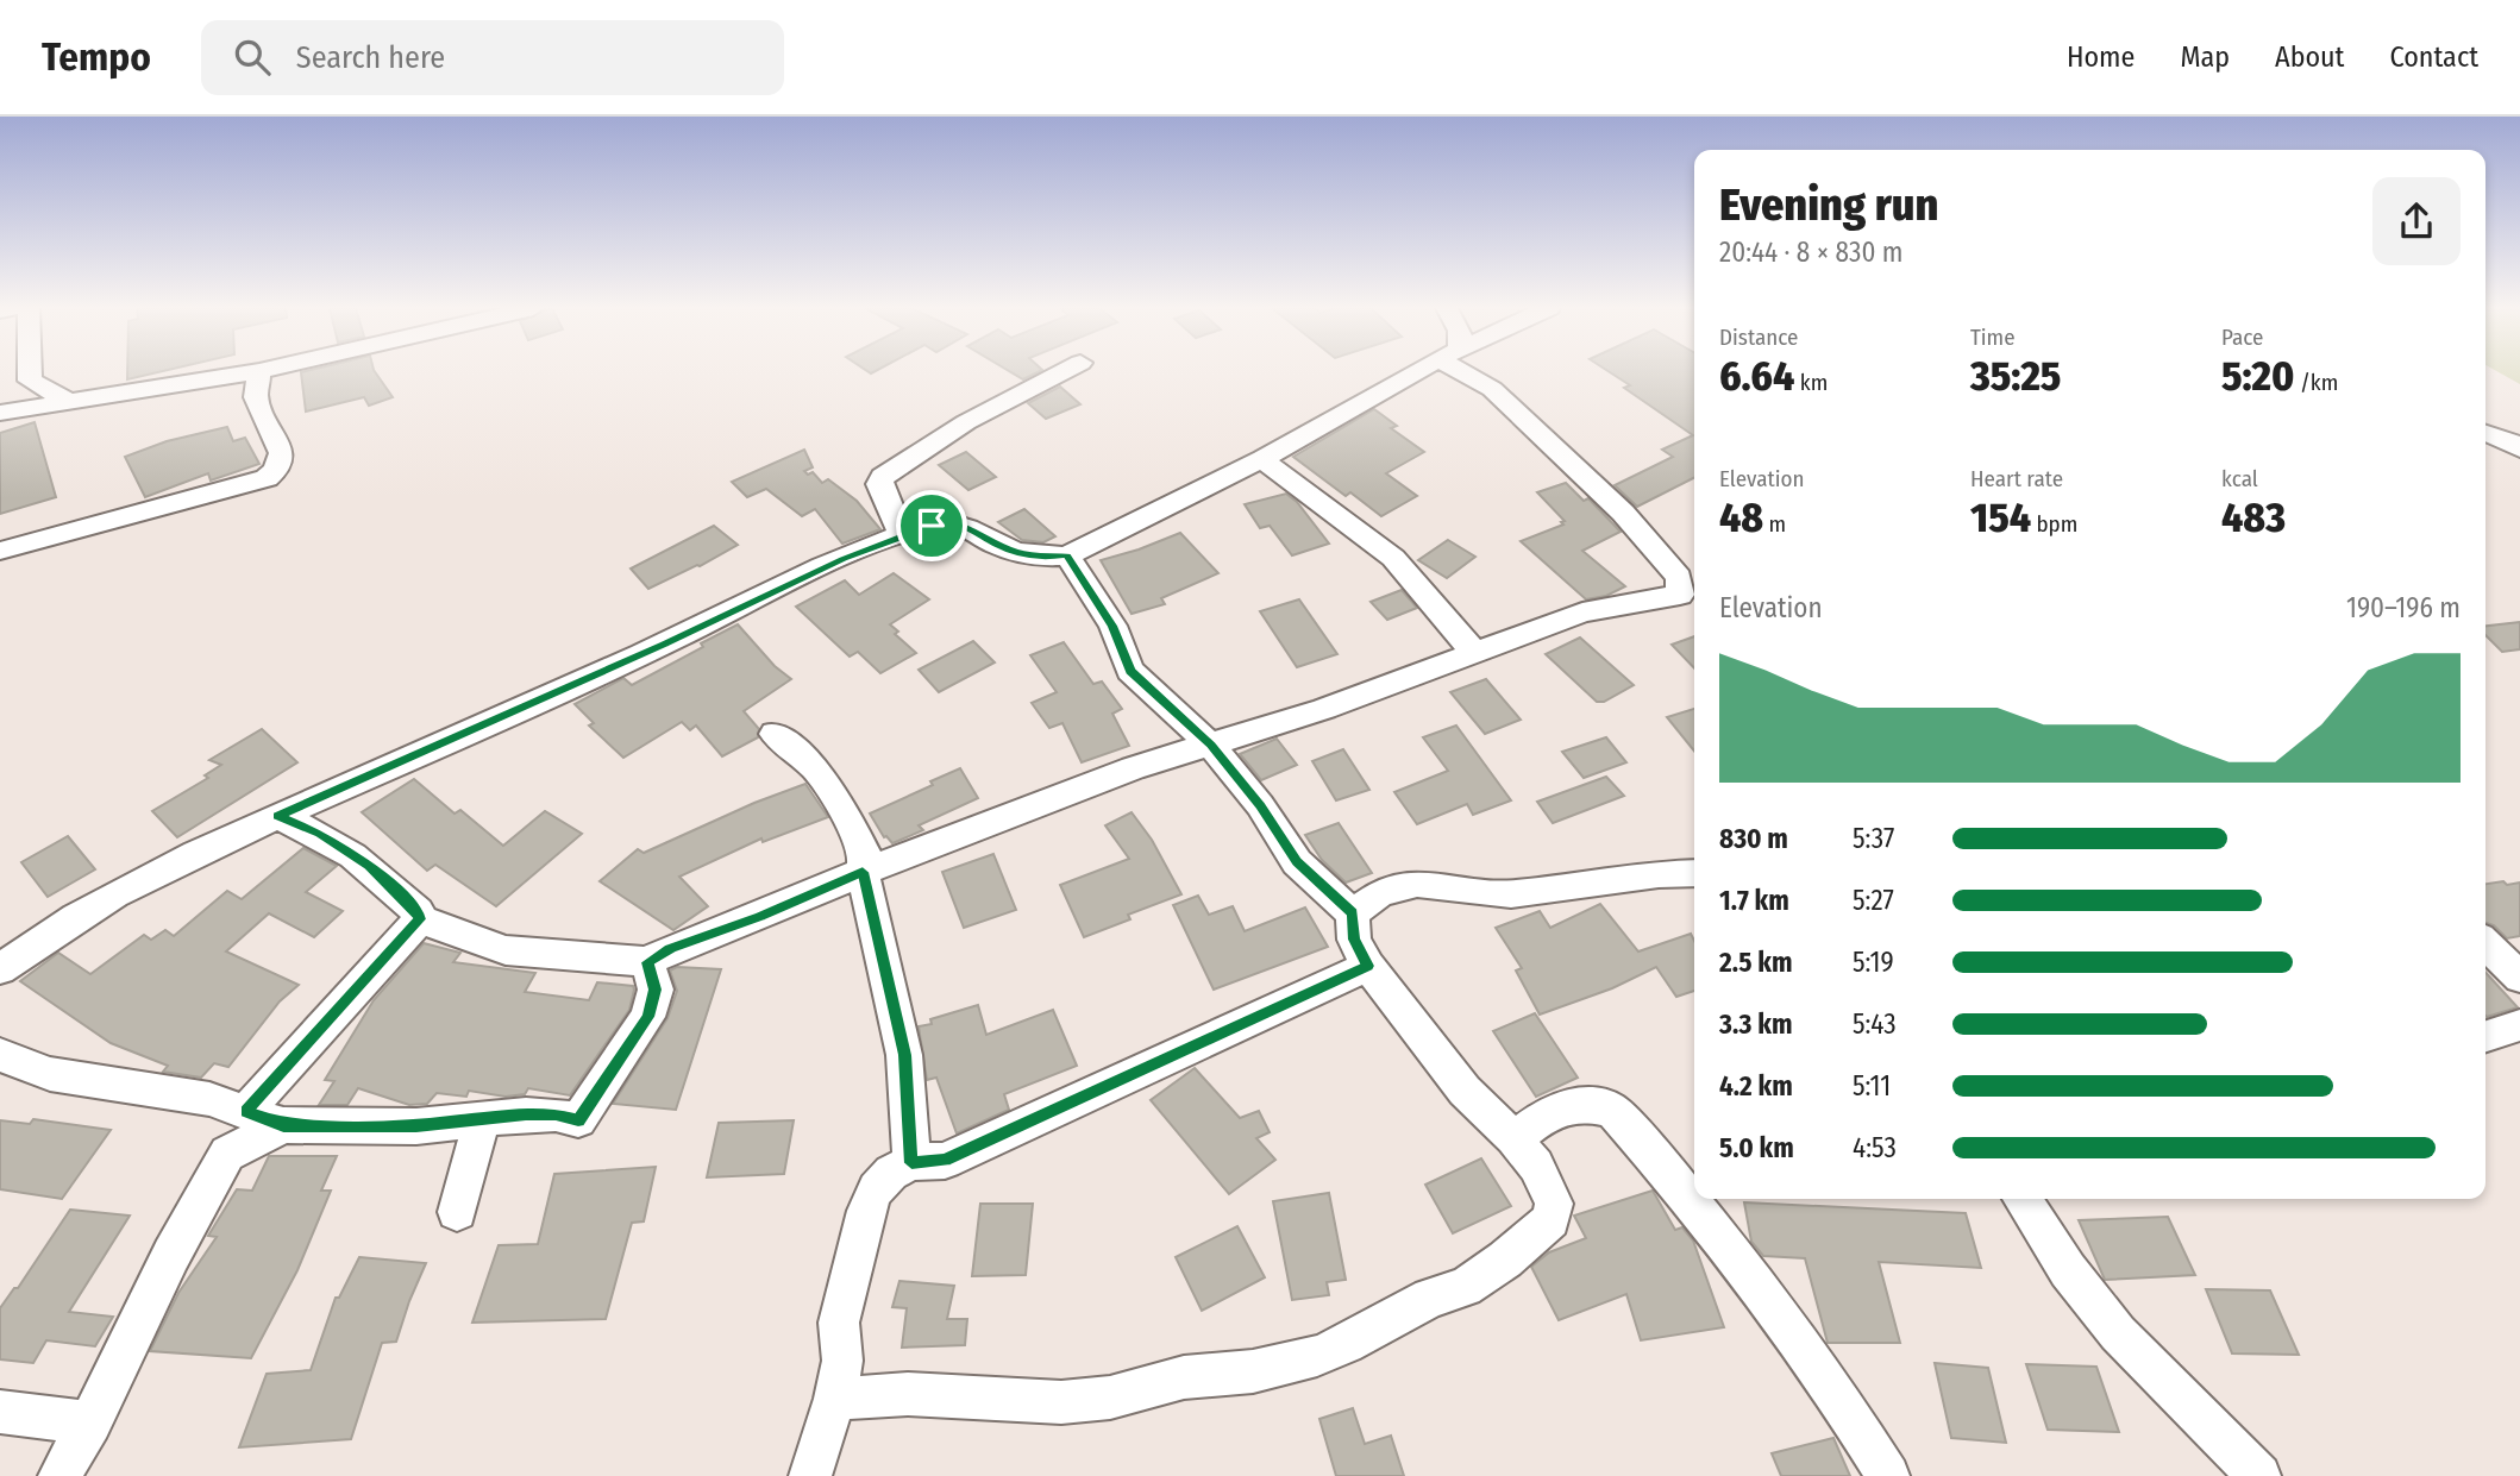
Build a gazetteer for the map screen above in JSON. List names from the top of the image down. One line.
{"page":{"header":"Tempo","search":"Search here","nav":["Home","Map","About","Contact"],"heading":["Evening run","20:44 · 8 × 830 m"],"stats":[["Distance","6.64 km"],["Time","35:25"],["Pace","5:20 /km"],["Elevation","48 m"],["Heart rate","154 bpm"],["kcal","483"]],"chart":["Elevation","190–196 m"],"list":[{"name":"830 m","note":"5:37"},{"name":"1.7 km","note":"5:27"},{"name":"2.5 km","note":"5:19"},{"name":"3.3 km","note":"5:43"},{"name":"4.2 km","note":"5:11"},{"name":"5.0 km","note":"4:53"}]}}
